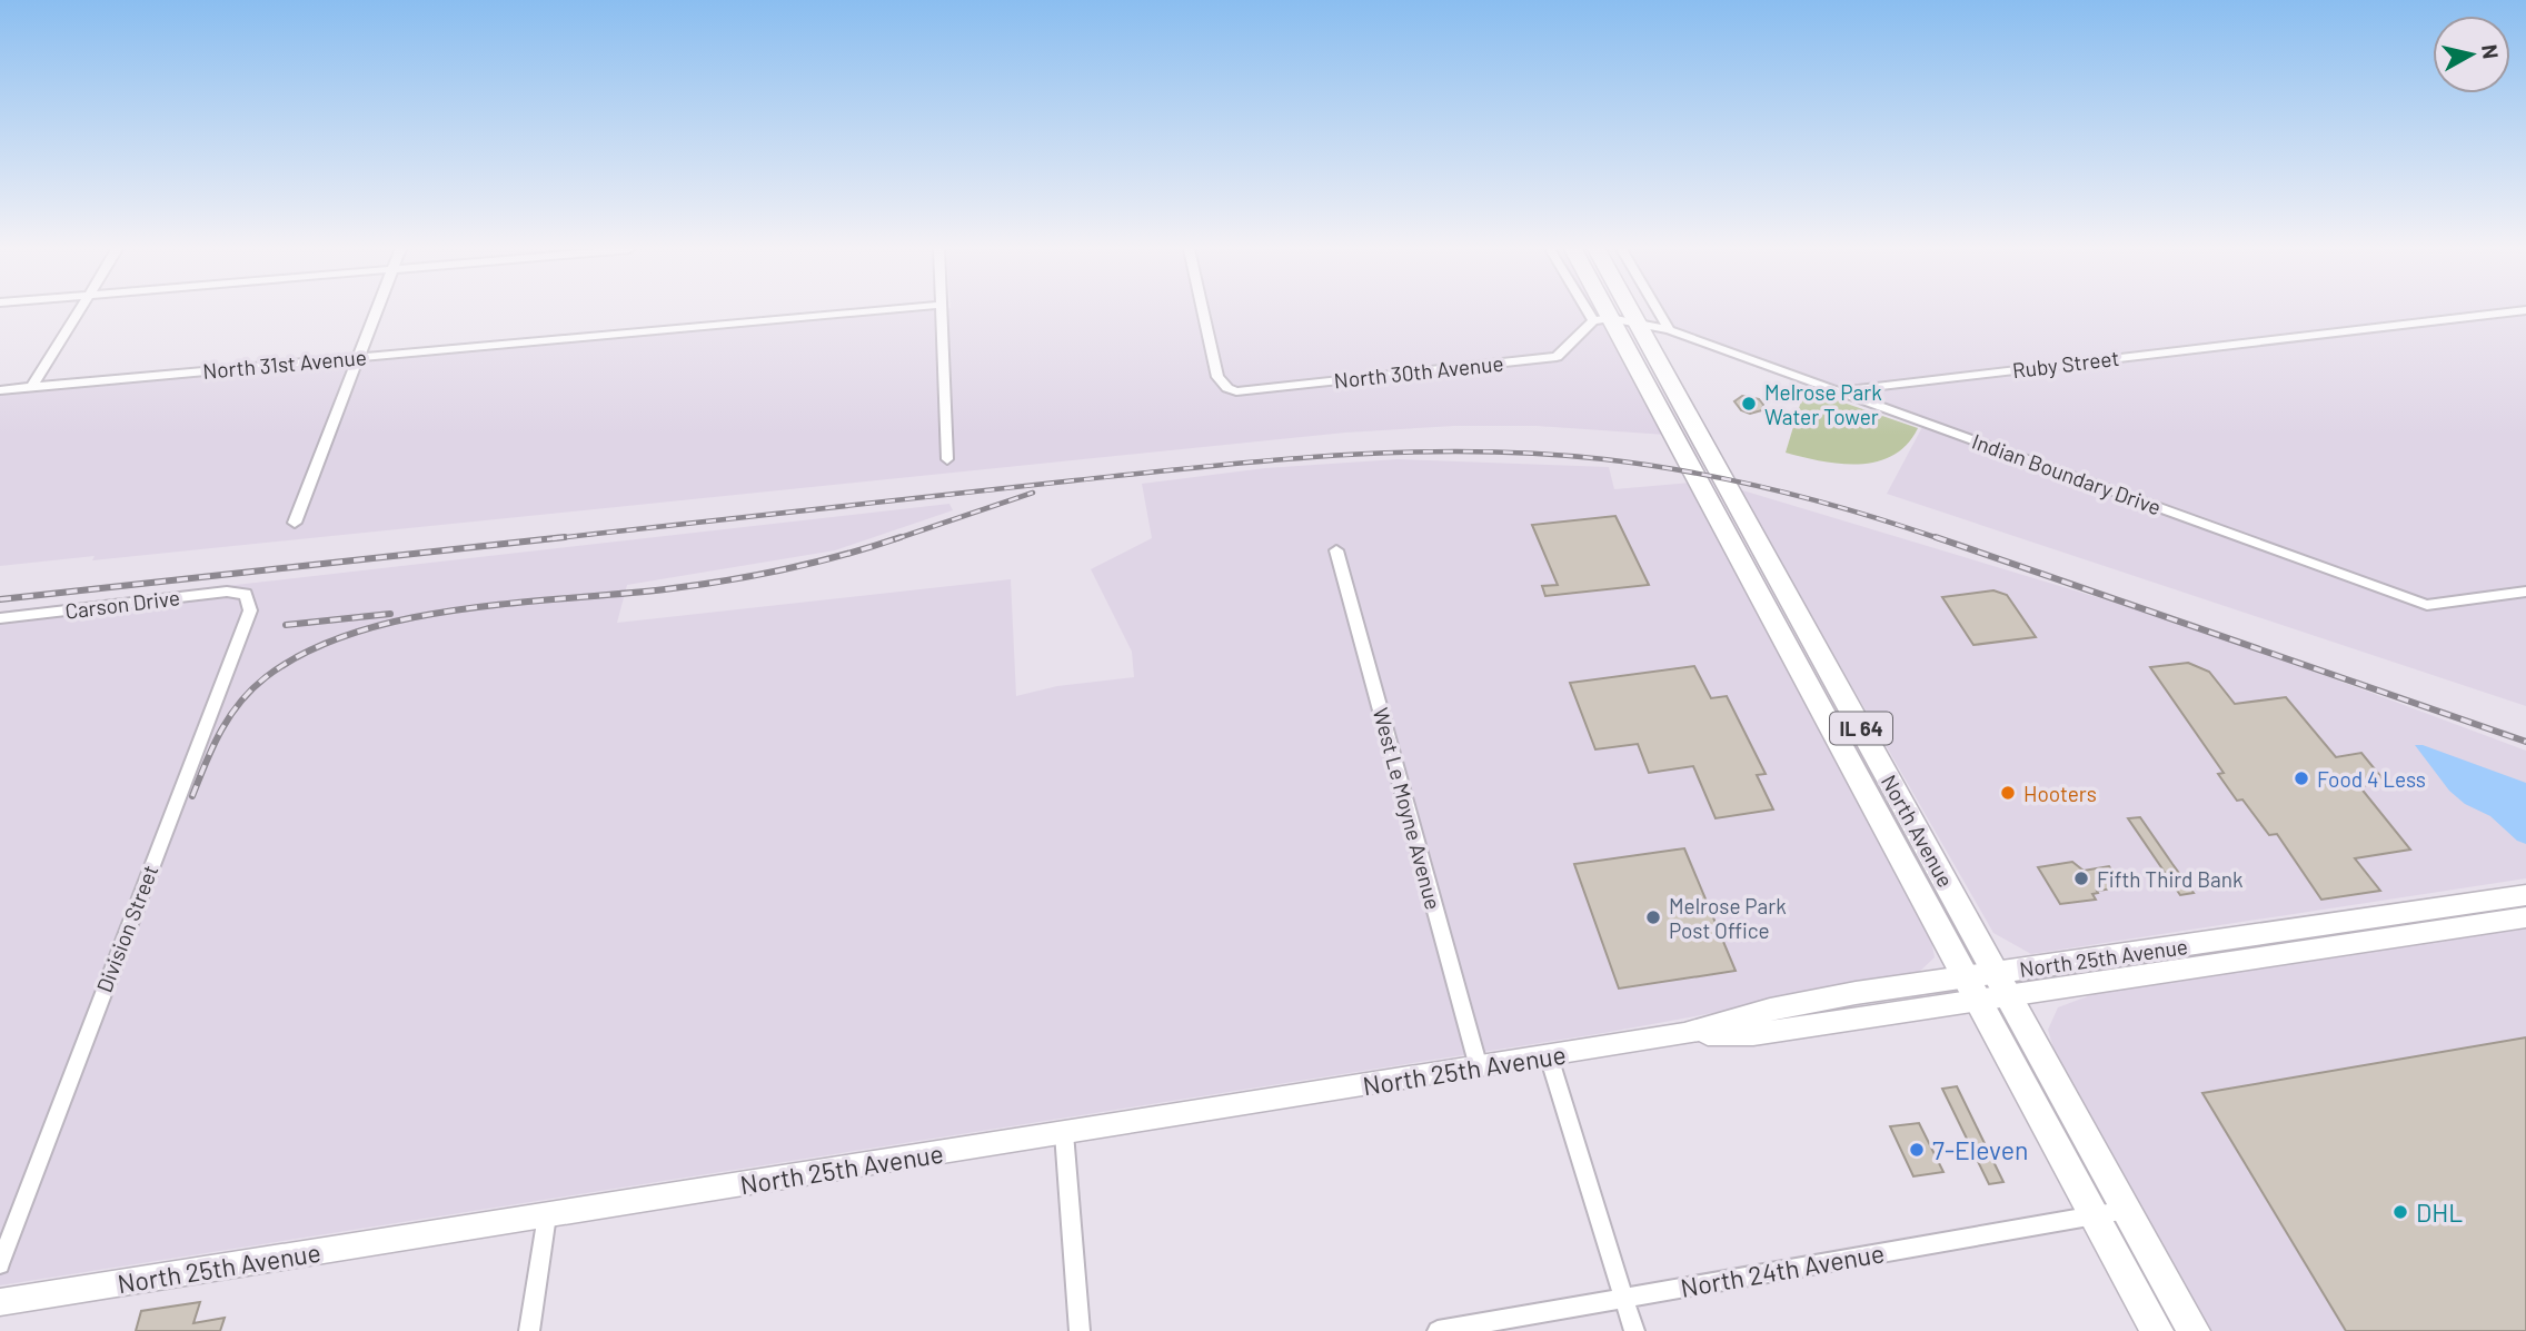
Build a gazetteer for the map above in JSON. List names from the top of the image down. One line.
{"streets":{"main road":["IL 64","North Avenue","North 25th Avenue"],"street":["North 31st Avenue","Ruby Street","North 30th Avenue","Indian Boundary Drive","Carson Drive","West Le Moyne Avenue","Division Street","North 24th Avenue"]},"crossings":[["Ruby Street","Indian Boundary Drive"],["North 30th Avenue","Indian Boundary Drive"],["North 30th Avenue","North Avenue"],["Indian Boundary Drive","North Avenue"],["Carson Drive","Division Street"],["West Le Moyne Avenue","North 25th Avenue"],["North Avenue","North 25th Avenue"],["North Avenue","North 24th Avenue"]],"places":["Melrose Park Water Tower","Food 4 Less","Hooters","Fifth Third Bank","Melrose Park Post Office","7-Eleven","DHL"],"north":"right"}
